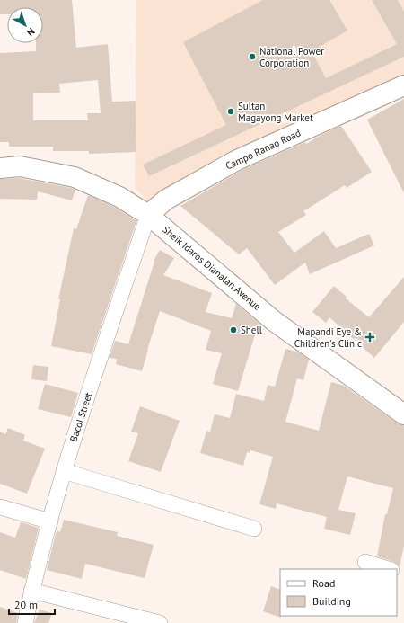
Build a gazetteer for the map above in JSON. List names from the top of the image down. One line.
{"streets":{"main road":["Campo Ranao Road","Sheik Idaros Dianalan Avenue"],"street":["Bacol Street"]},"crossings":[["Campo Ranao Road","Sheik Idaros Dianalan Avenue"],["Campo Ranao Road","Bacol Street"],["Sheik Idaros Dianalan Avenue","Bacol Street"]],"places":{"other":["National Power Corporation","Sultan Magayong Market","Shell"],"health":["Mapandi Eye & Children's Clinic"]},"legend":["Road","Building"],"scale_bar":"20 m","north":"bottom right"}
